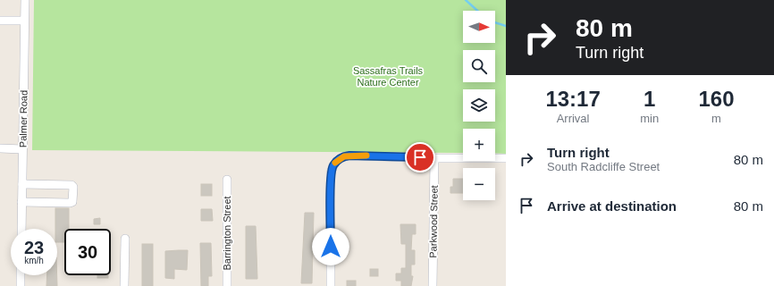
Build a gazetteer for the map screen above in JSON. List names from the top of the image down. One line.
{"streets":{"street":["Palmer Road","Parkwood Street","Barrington Street"]},"parks":["Sassafras Trails Nature Center"],"north":"right","page":{"turn":["80 m","Turn right"],"map_buttons":["+","−"],"eta":["13:17","Arrival","1","min","160","m"],"list":[{"name":"Turn right","note":"South Radcliffe Street","value":"80 m"},{"name":"Arrive at destination","value":"80 m"}],"speed":"23 km/h","limit":"30"}}
